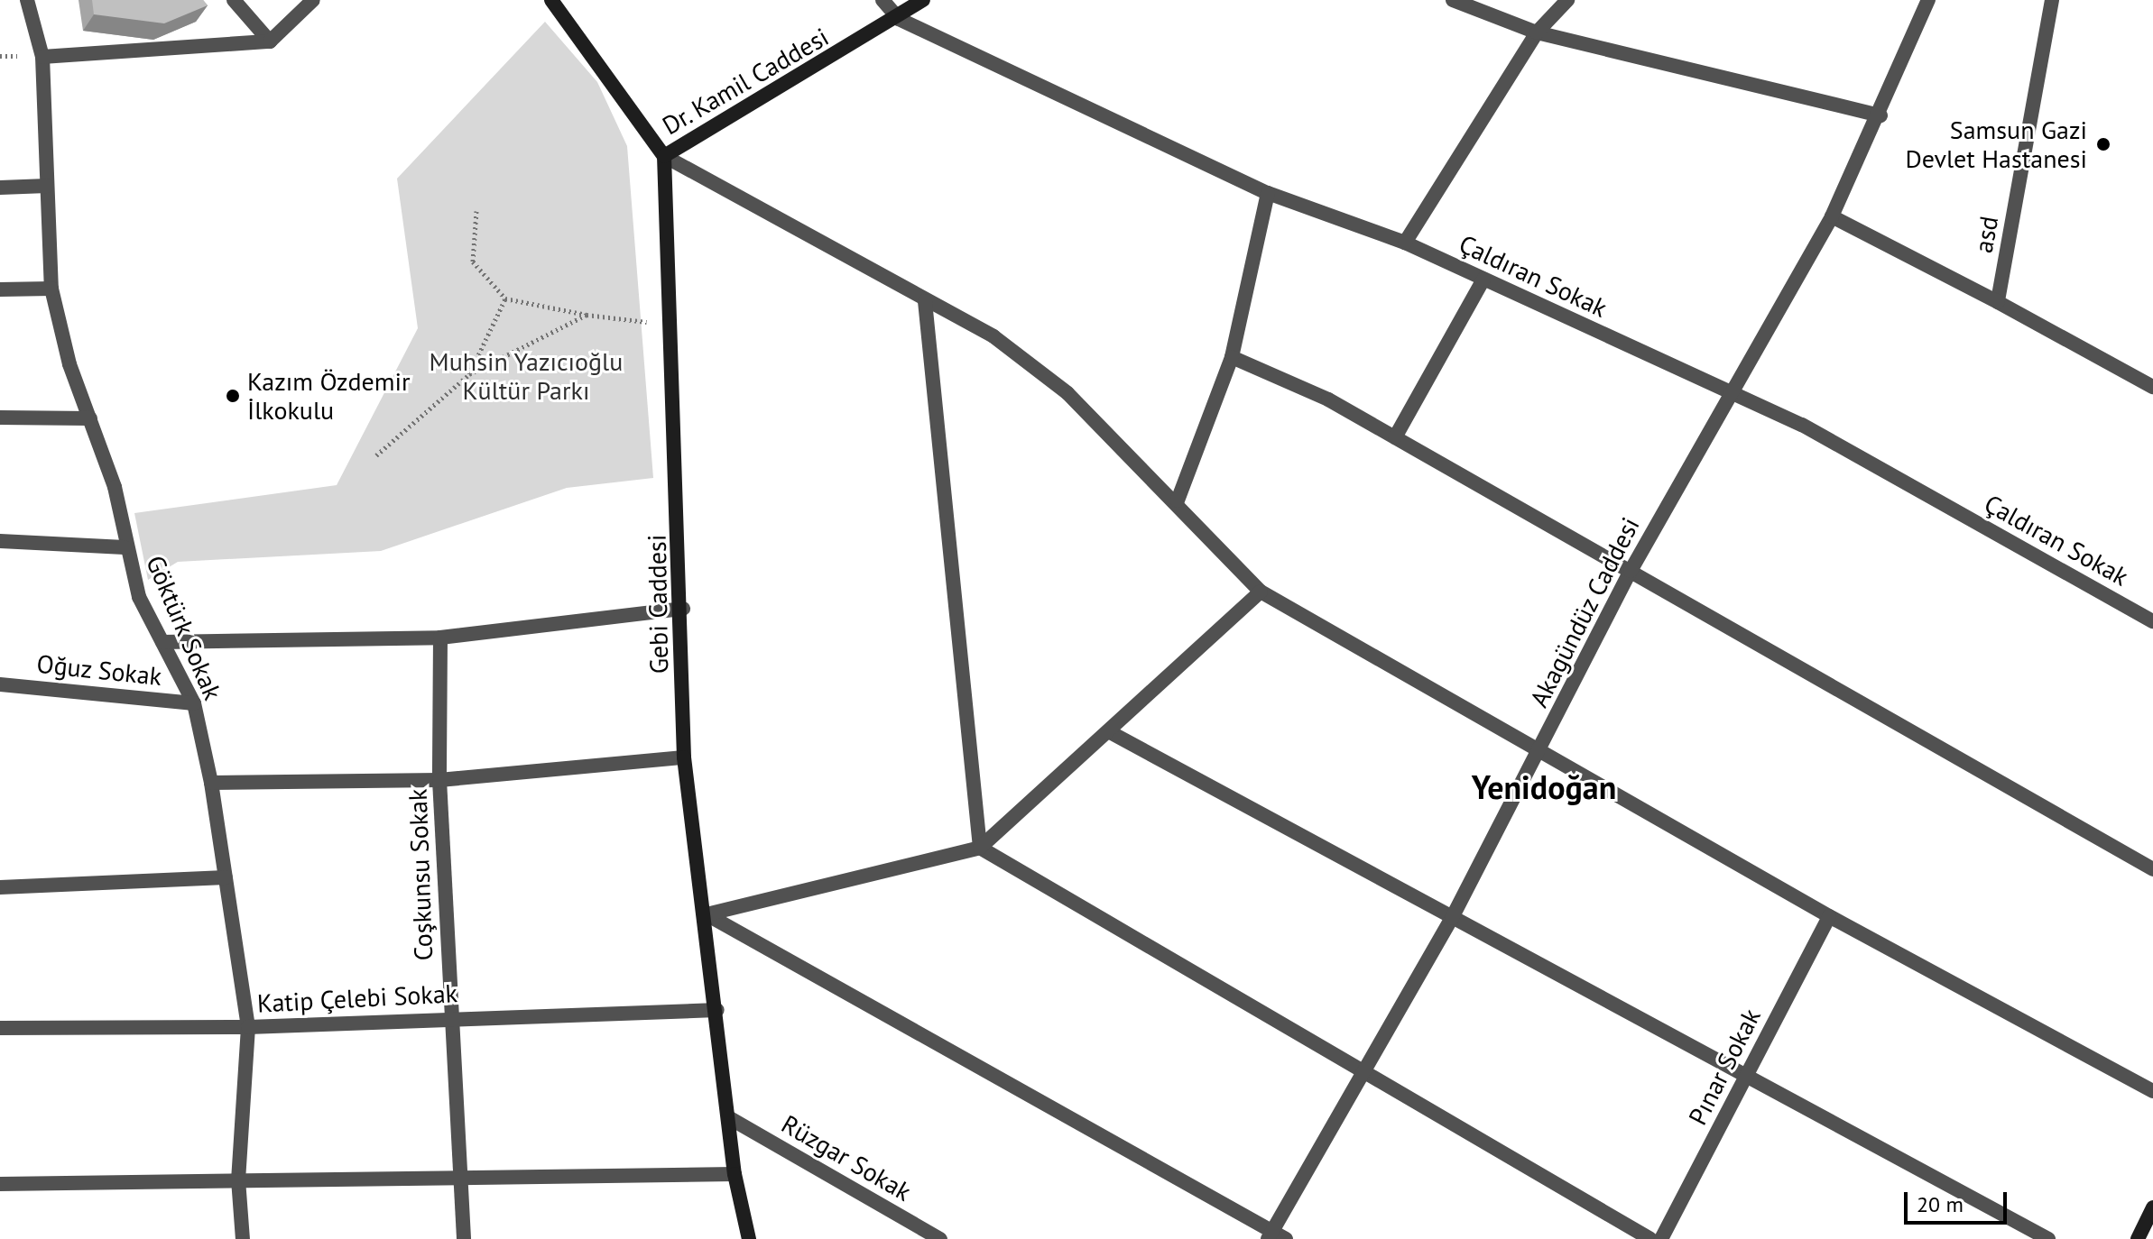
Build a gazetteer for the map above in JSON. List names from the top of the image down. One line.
{"streets":{"main road":["Dr. Kamil Caddesi","Gebi Caddesi"],"street":["asd","Çaldıran Sokak","Akagündüz Caddesi","Göktürk Sokak","Oğuz Sokak","Coşkunsu Sokak","Katip Çelebi Sokak","Pınar Sokak","Rüzgar Sokak"]},"crossings":[["Dr. Kamil Caddesi","Çaldıran Sokak"],["Dr. Kamil Caddesi","Gebi Caddesi"],["Çaldıran Sokak","Akagündüz Caddesi"],["Gebi Caddesi","Katip Çelebi Sokak"],["Gebi Caddesi","Rüzgar Sokak"],["Göktürk Sokak","Oğuz Sokak"],["Göktürk Sokak","Katip Çelebi Sokak"],["Coşkunsu Sokak","Katip Çelebi Sokak"]],"districts":["Yenidoğan"],"parks":["Muhsin Yazıcıoğlu Kültür Parkı"],"places":["Samsun Gazi Devlet Hastanesi","Kazım Özdemir İlkokulu"],"scale_bar":"20 m"}
